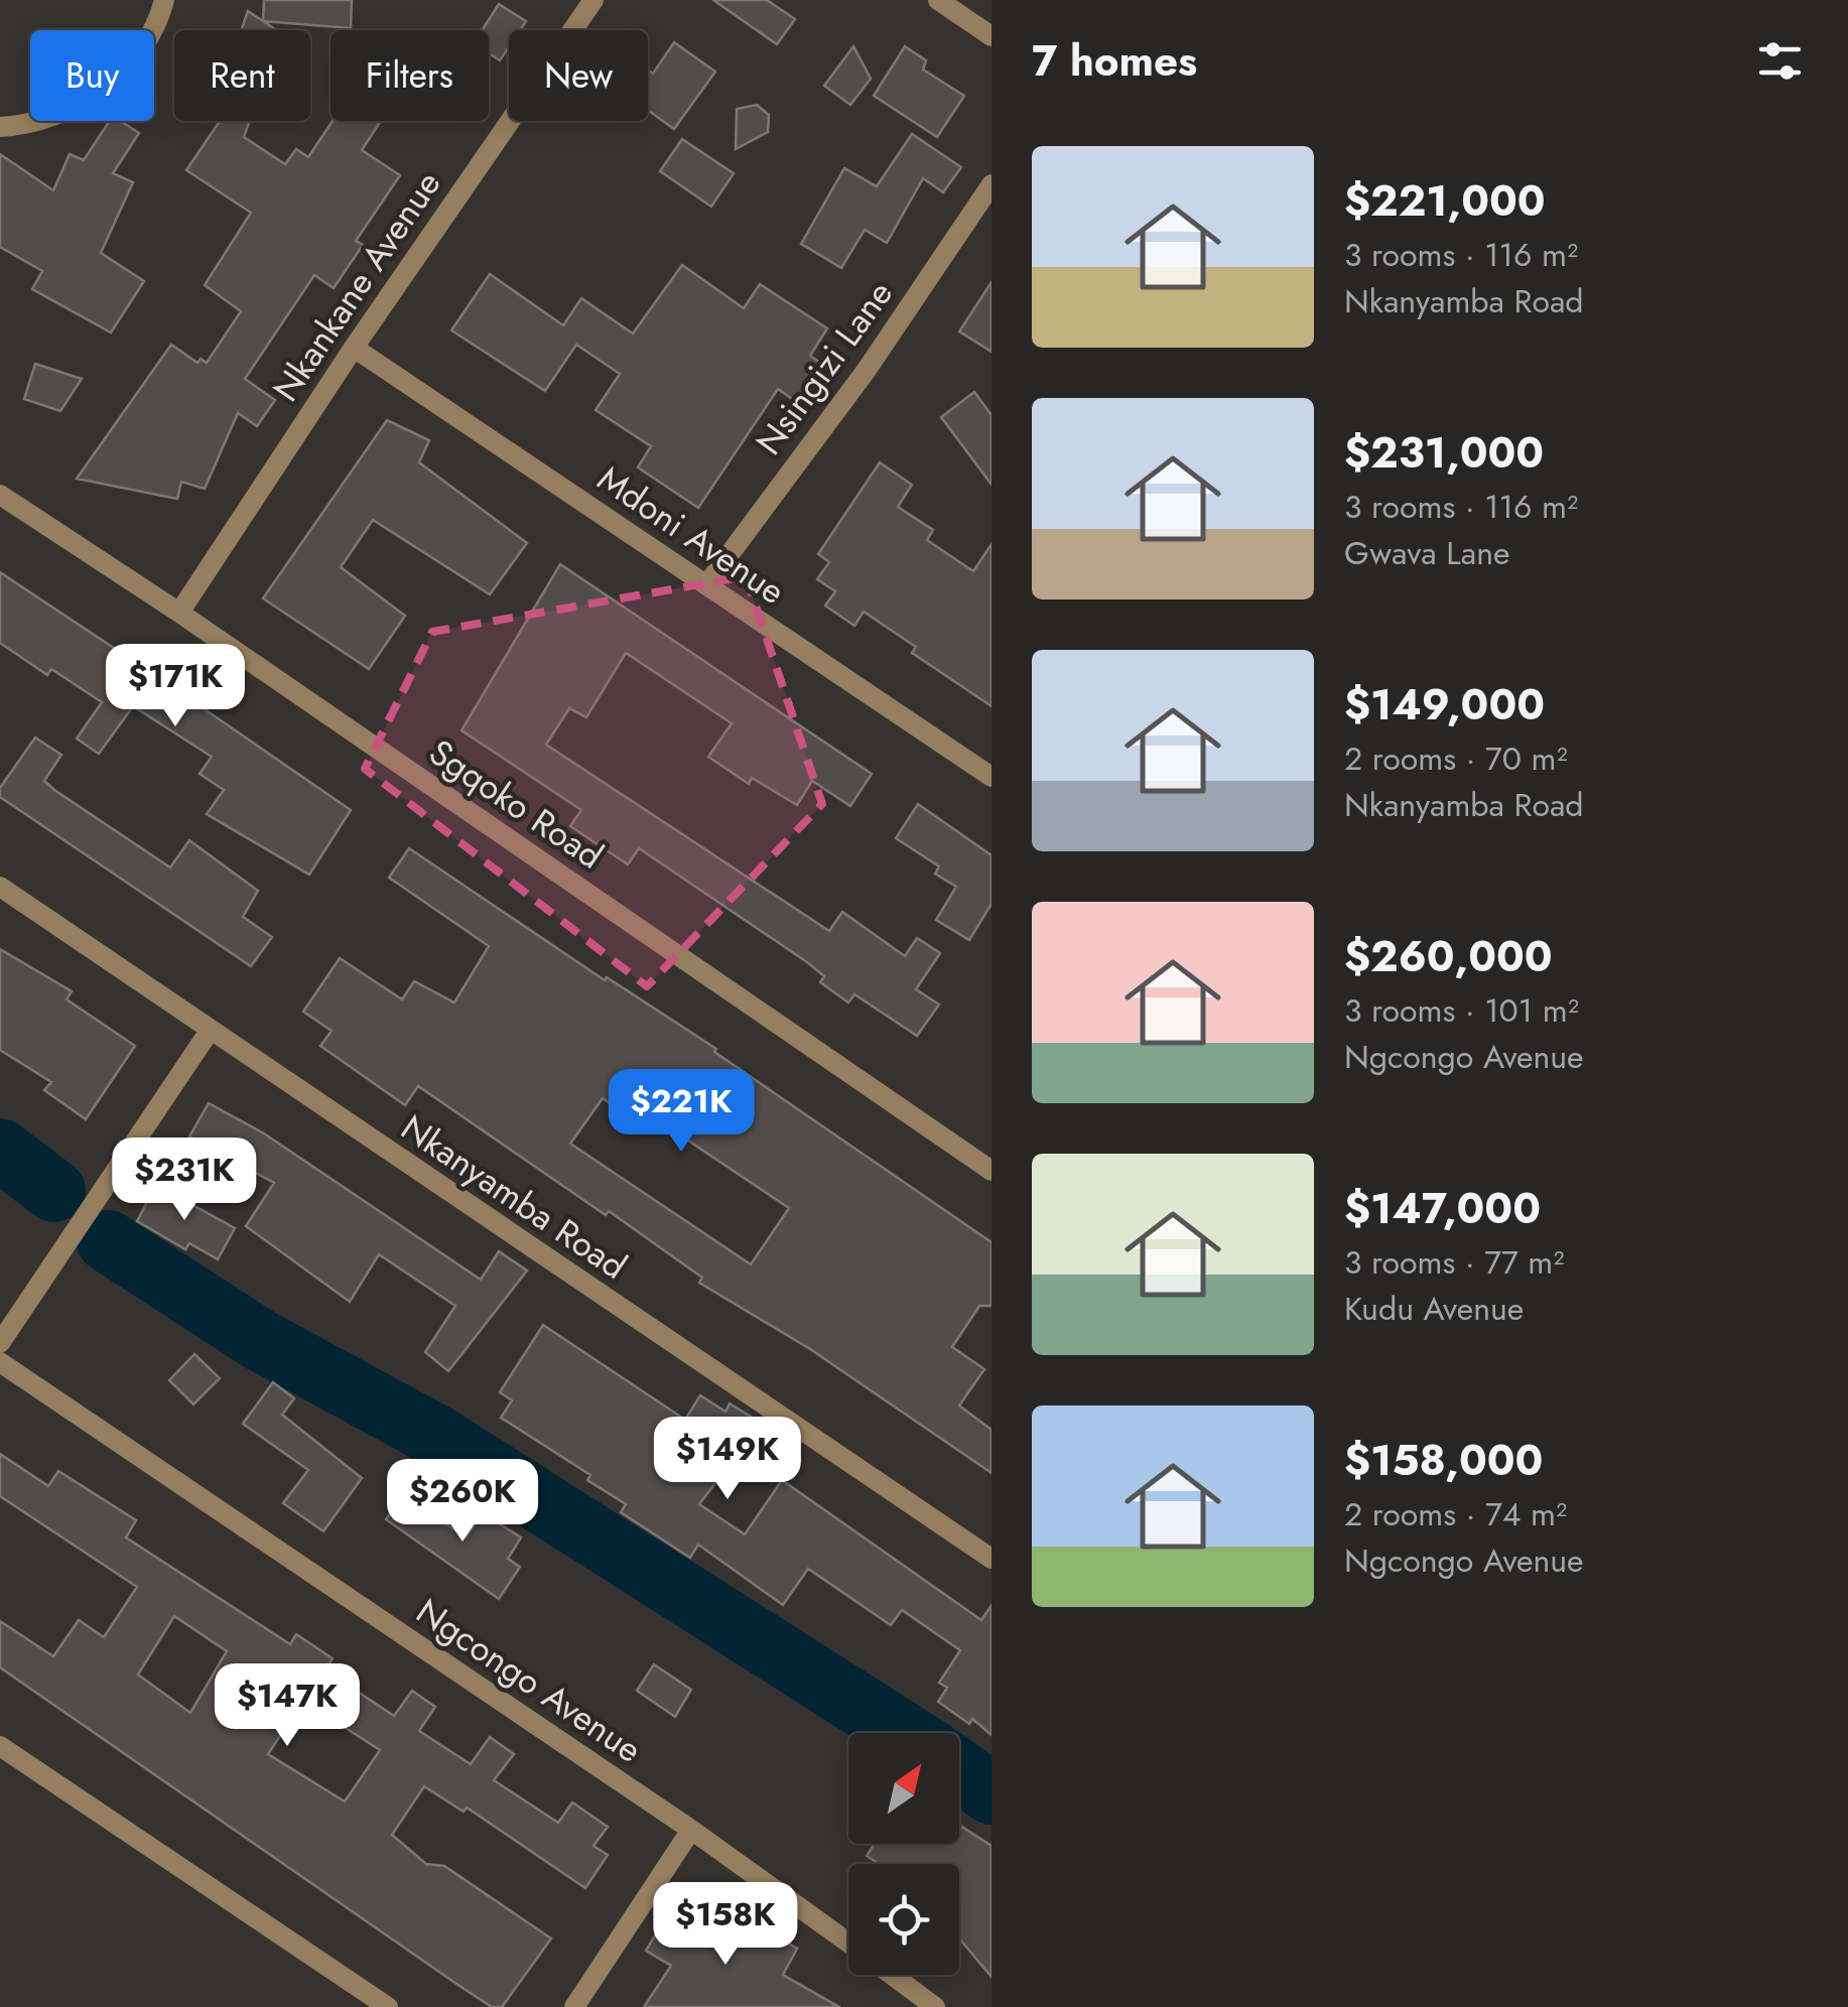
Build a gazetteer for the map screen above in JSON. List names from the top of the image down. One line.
{"streets":{"street":["Nkankane Avenue","Nsingizi Lane","Mdoni Avenue","Sgqoko Road","Nkanyamba Road","Ngcongo Avenue"]},"crossings":[["Nkankane Avenue","Mdoni Avenue"],["Nkankane Avenue","Sgqoko Road"],["Nsingizi Lane","Mdoni Avenue"]],"north":"top right","page":{"heading":"7 homes","chip":["Buy","Rent","Filters","New"],"list":[{"name":"$221,000","note":"3 rooms · 116 m² · Nkanyamba Road"},{"name":"$231,000","note":"3 rooms · 116 m² · Gwava Lane"},{"name":"$149,000","note":"2 rooms · 70 m² · Nkanyamba Road"},{"name":"$260,000","note":"3 rooms · 101 m² · Ngcongo Avenue"},{"name":"$147,000","note":"3 rooms · 77 m² · Kudu Avenue"},{"name":"$158,000","note":"2 rooms · 74 m² · Ngcongo Avenue"}],"price":["$171K","$221K","$231K","$149K","$260K","$147K","$158K"]}}
